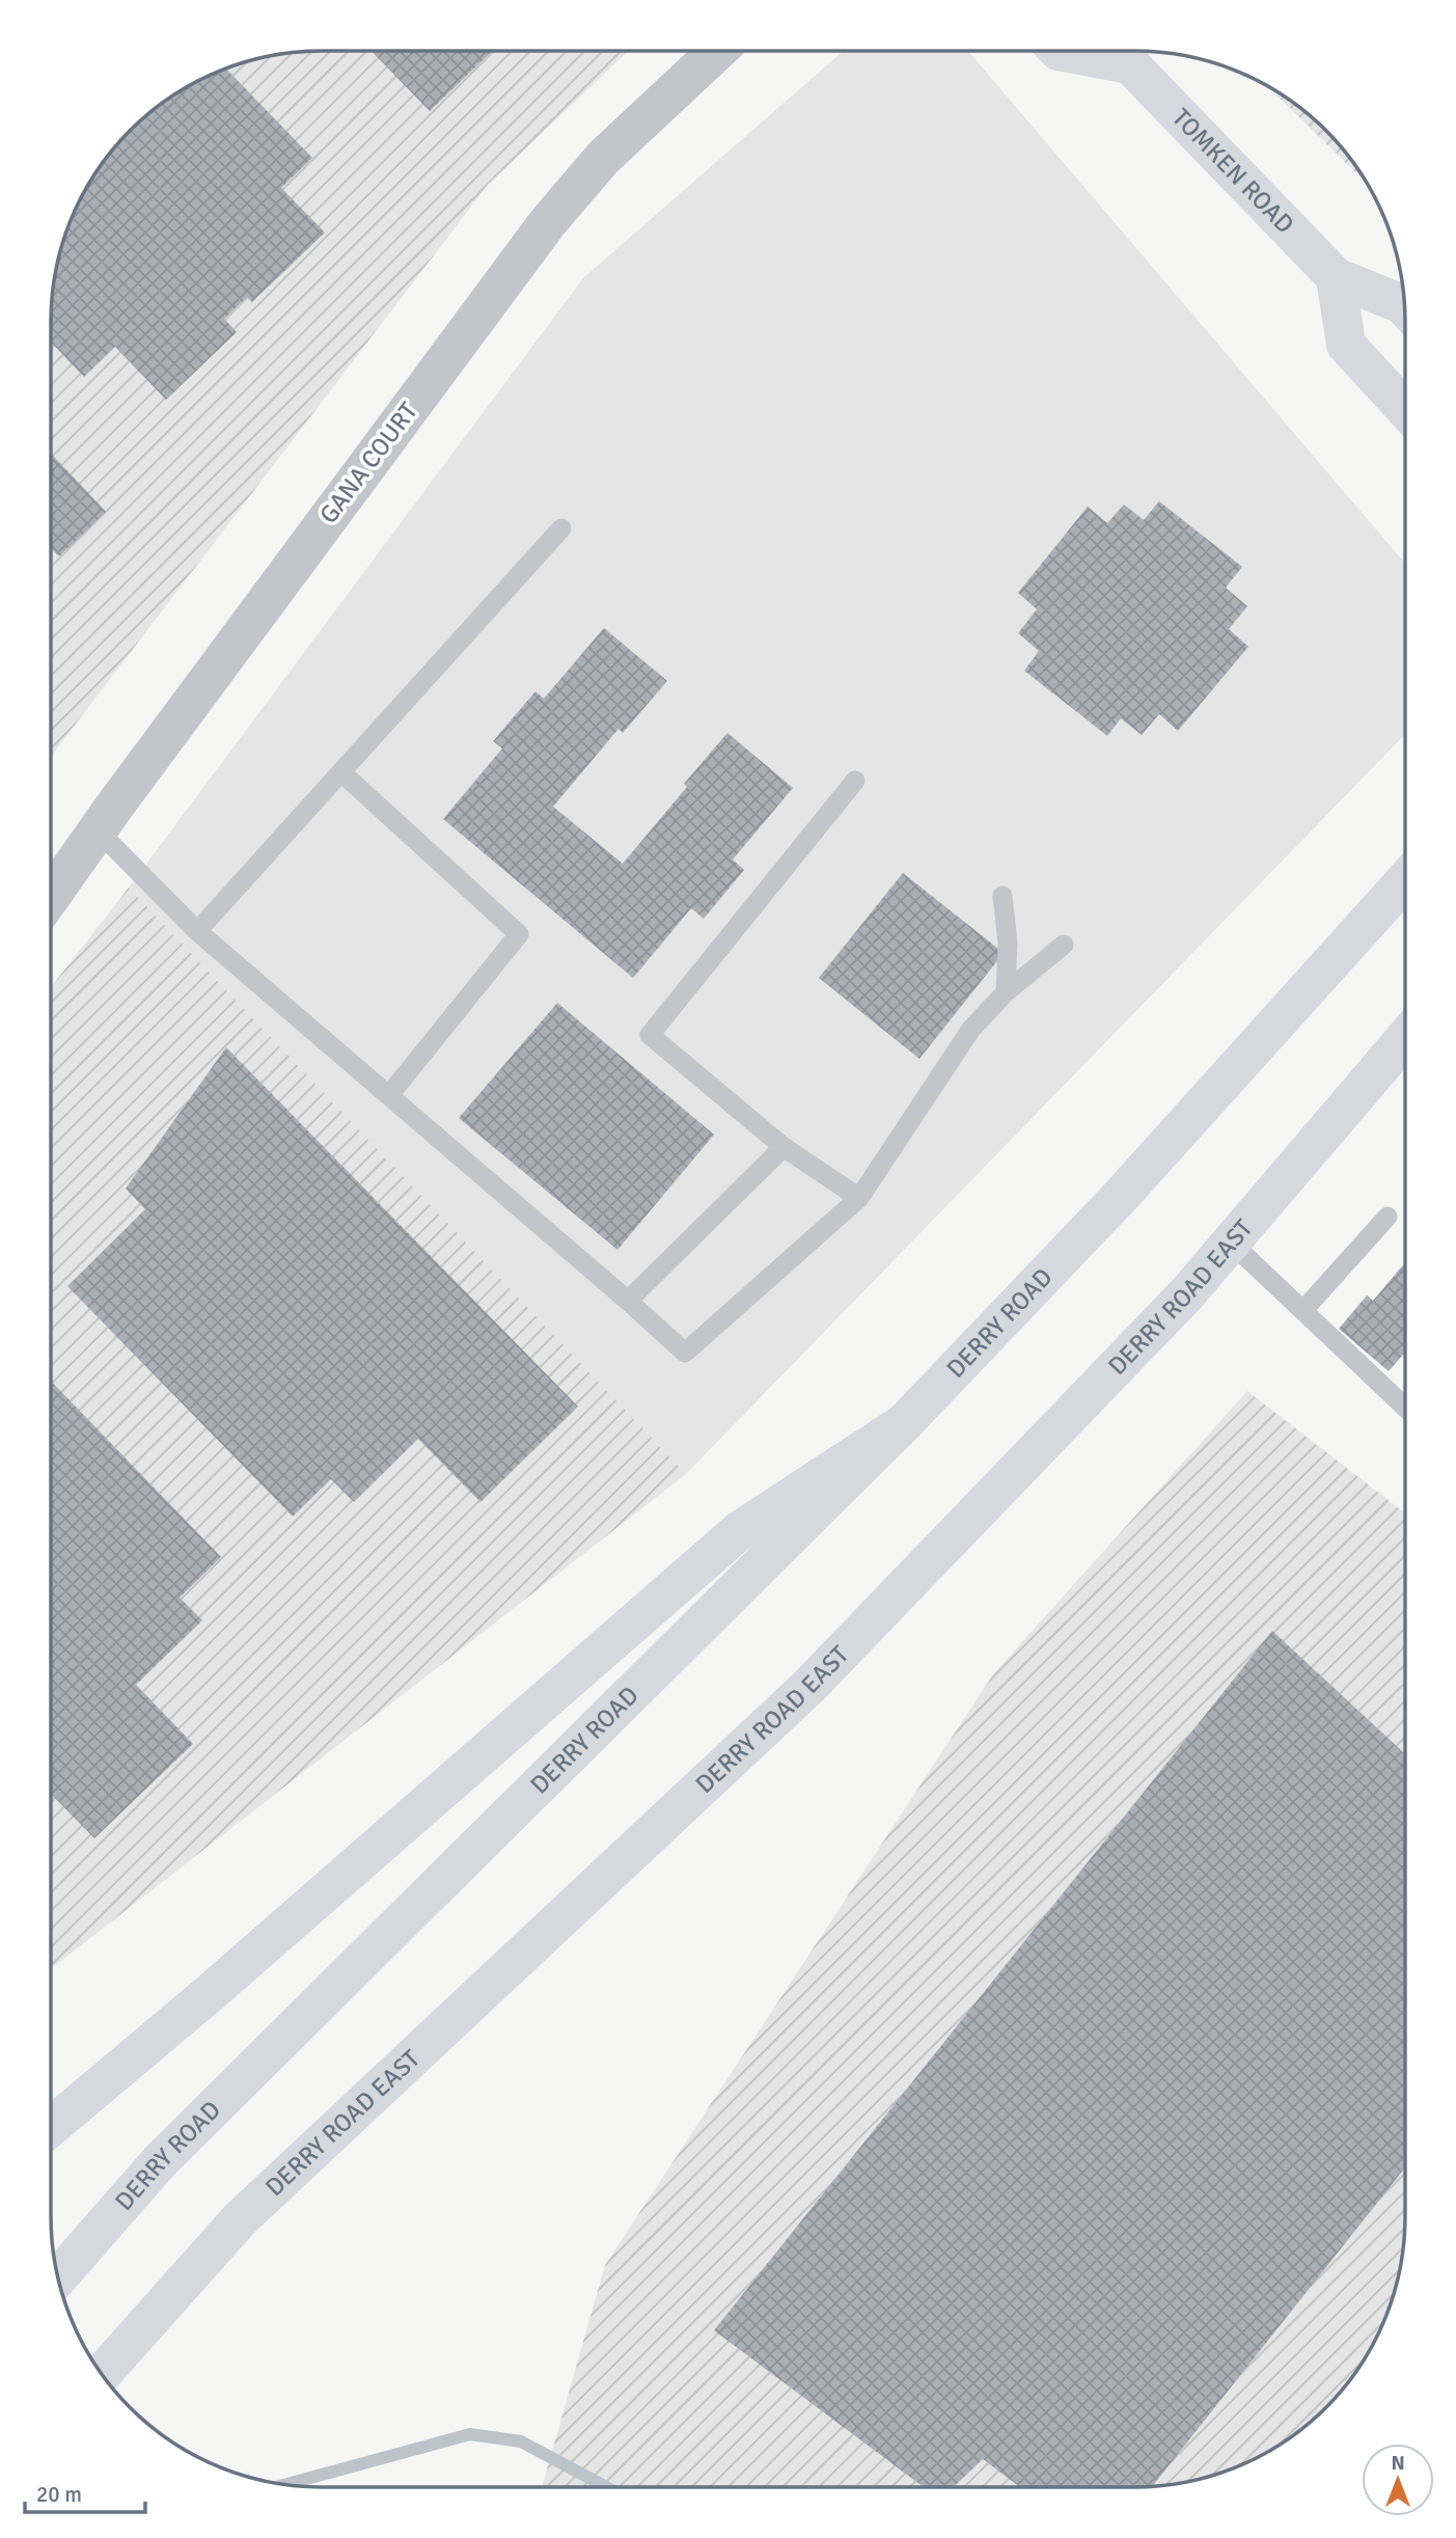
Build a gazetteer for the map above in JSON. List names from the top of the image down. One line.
{"streets":{"main road":["TOMKEN ROAD","DERRY ROAD EAST","DERRY ROAD"],"street":["GANA COURT"]},"scale_bar":"20 m","north":"top"}
